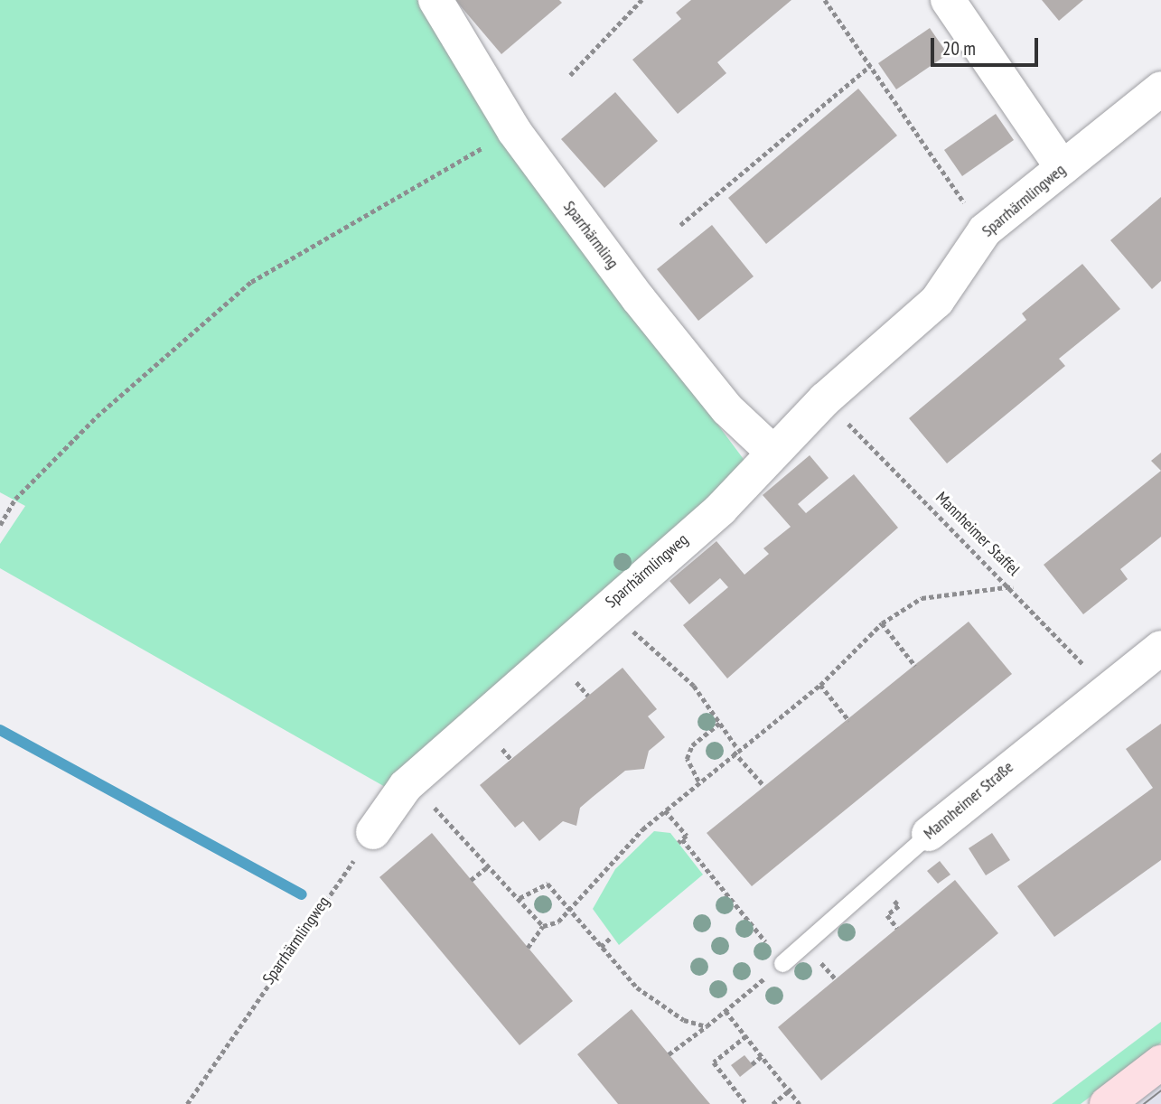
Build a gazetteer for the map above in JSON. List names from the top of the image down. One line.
{"streets":{"street":["Sparrhärmlingweg","Sparrhärmling","Mannheimer Straße"],"path":["Mannheimer Staffel"]},"crossings":[["Sparrhärmlingweg","Sparrhärmling"],["Sparrhärmlingweg","Mannheimer Staffel"],["Mannheimer Staffel","Mannheimer Straße"]],"scale_bar":"20 m"}
